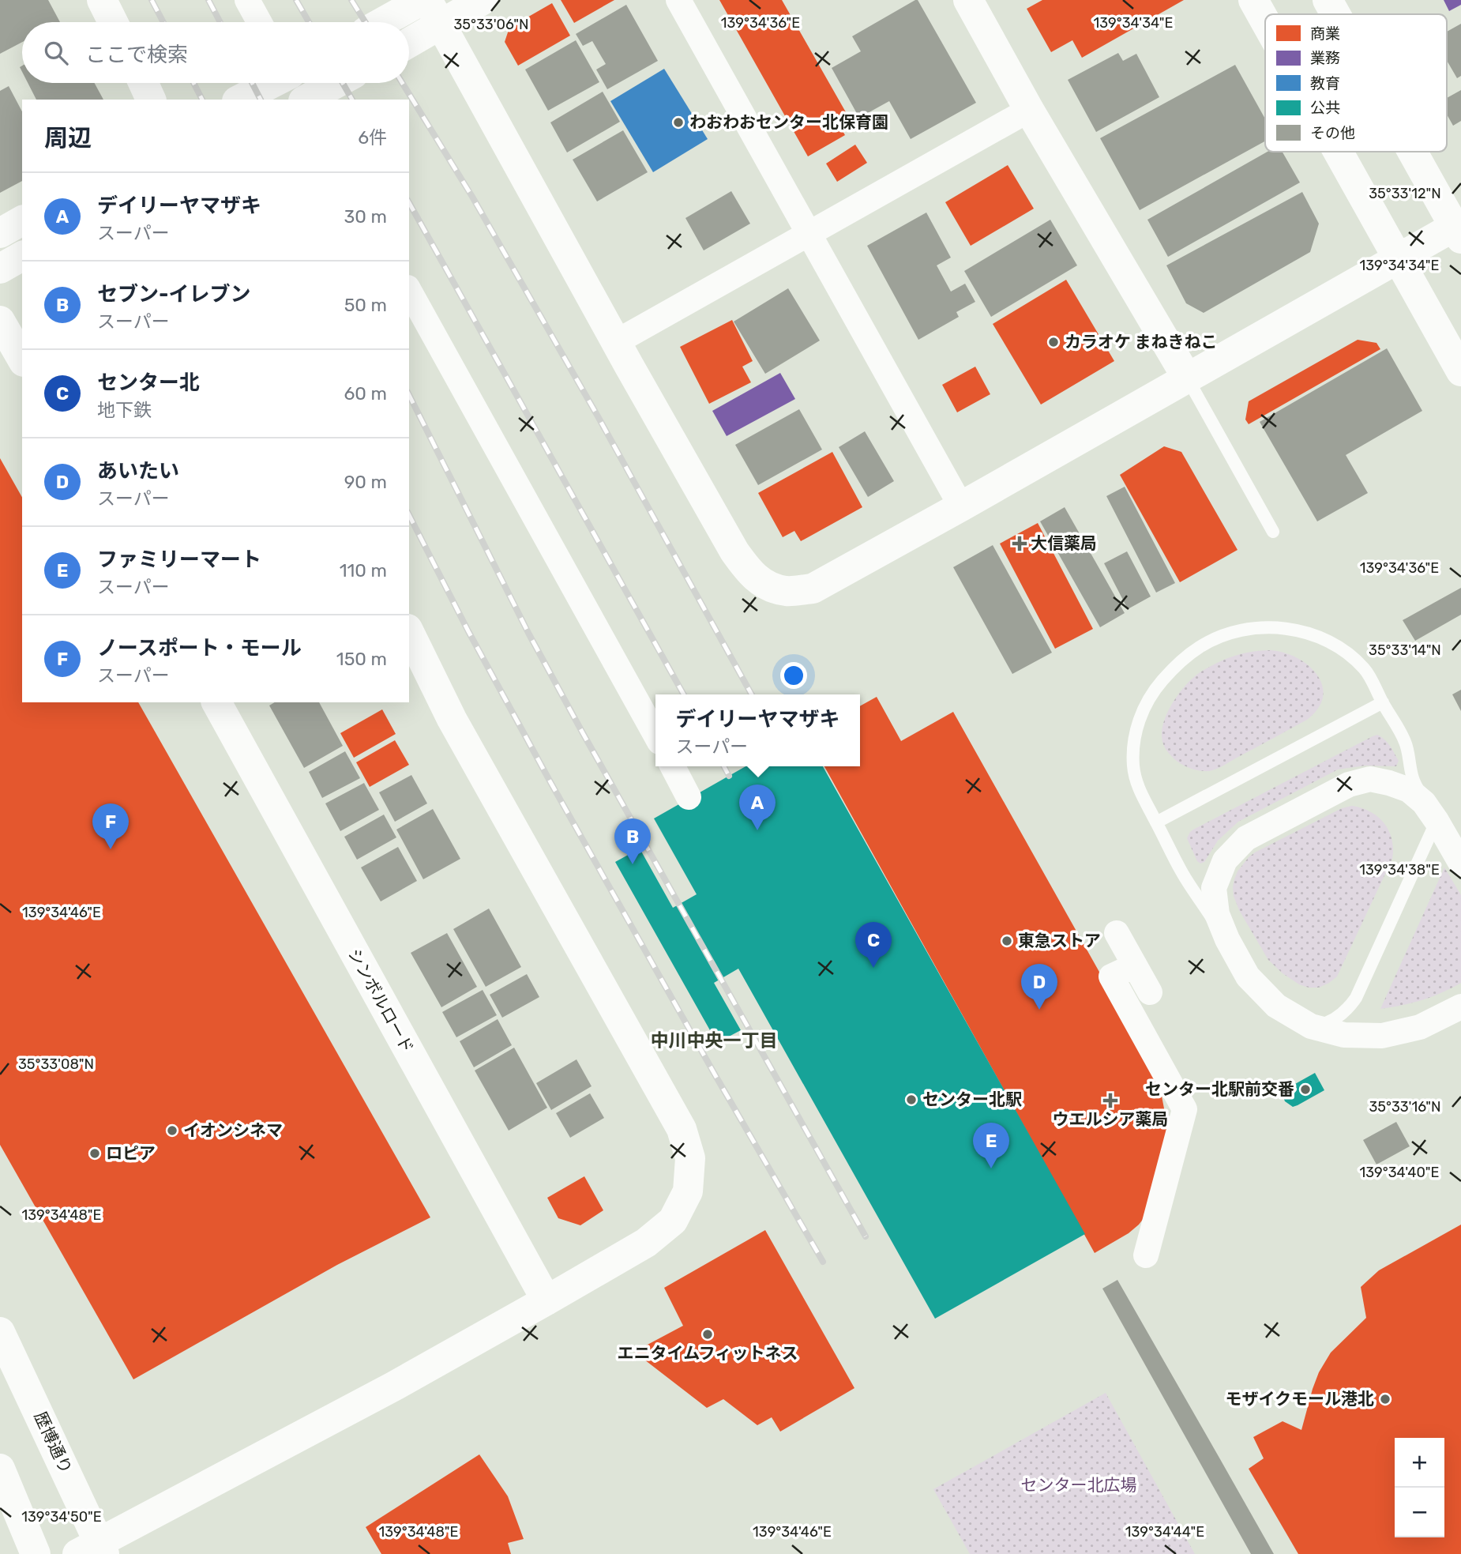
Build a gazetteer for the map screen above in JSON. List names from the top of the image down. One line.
{"streets":{"street":["シンボルロード","歴博通り"]},"districts":["中川中央一丁目"],"parks":["センター北広場"],"places":{"other":["わおわおセンター北保育園","カラオケ まねきねこ","東急ストア","センター北駅前交番","センター北駅","イオンシネマ","ロピア","エニタイムフィットネス","モザイクモール港北"],"health":["大信薬局","ウエルシア薬局"]},"legend":["商業","業務","教育","公共","その他"],"page":{"search":"ここで検索","heading":["周辺","6件"],"list":[{"mark":"A","name":"デイリーヤマザキ","note":"スーパー","value":"30 m"},{"mark":"B","name":"セブン-イレブン","note":"スーパー","value":"50 m"},{"mark":"C","name":"センター北","note":"地下鉄","value":"60 m"},{"mark":"D","name":"あいたい","note":"スーパー","value":"90 m"},{"mark":"E","name":"ファミリーマート","note":"スーパー","value":"110 m"},{"mark":"F","name":"ノースポート・モール","note":"スーパー","value":"150 m"}],"popup":["デイリーヤマザキ","スーパー"],"pins":["A","F","B","C","D","E"],"map_buttons":["+","−"]},"coordinates":["139°34'36\"E","139°34'34\"E","35°33'06\"N","35°33'12\"N","35°33'14\"N","139°34'38\"E","139°34'46\"E","35°33'08\"N","35°33'16\"N","139°34'40\"E","139°34'48\"E","139°34'50\"E","139°34'44\"E"]}
